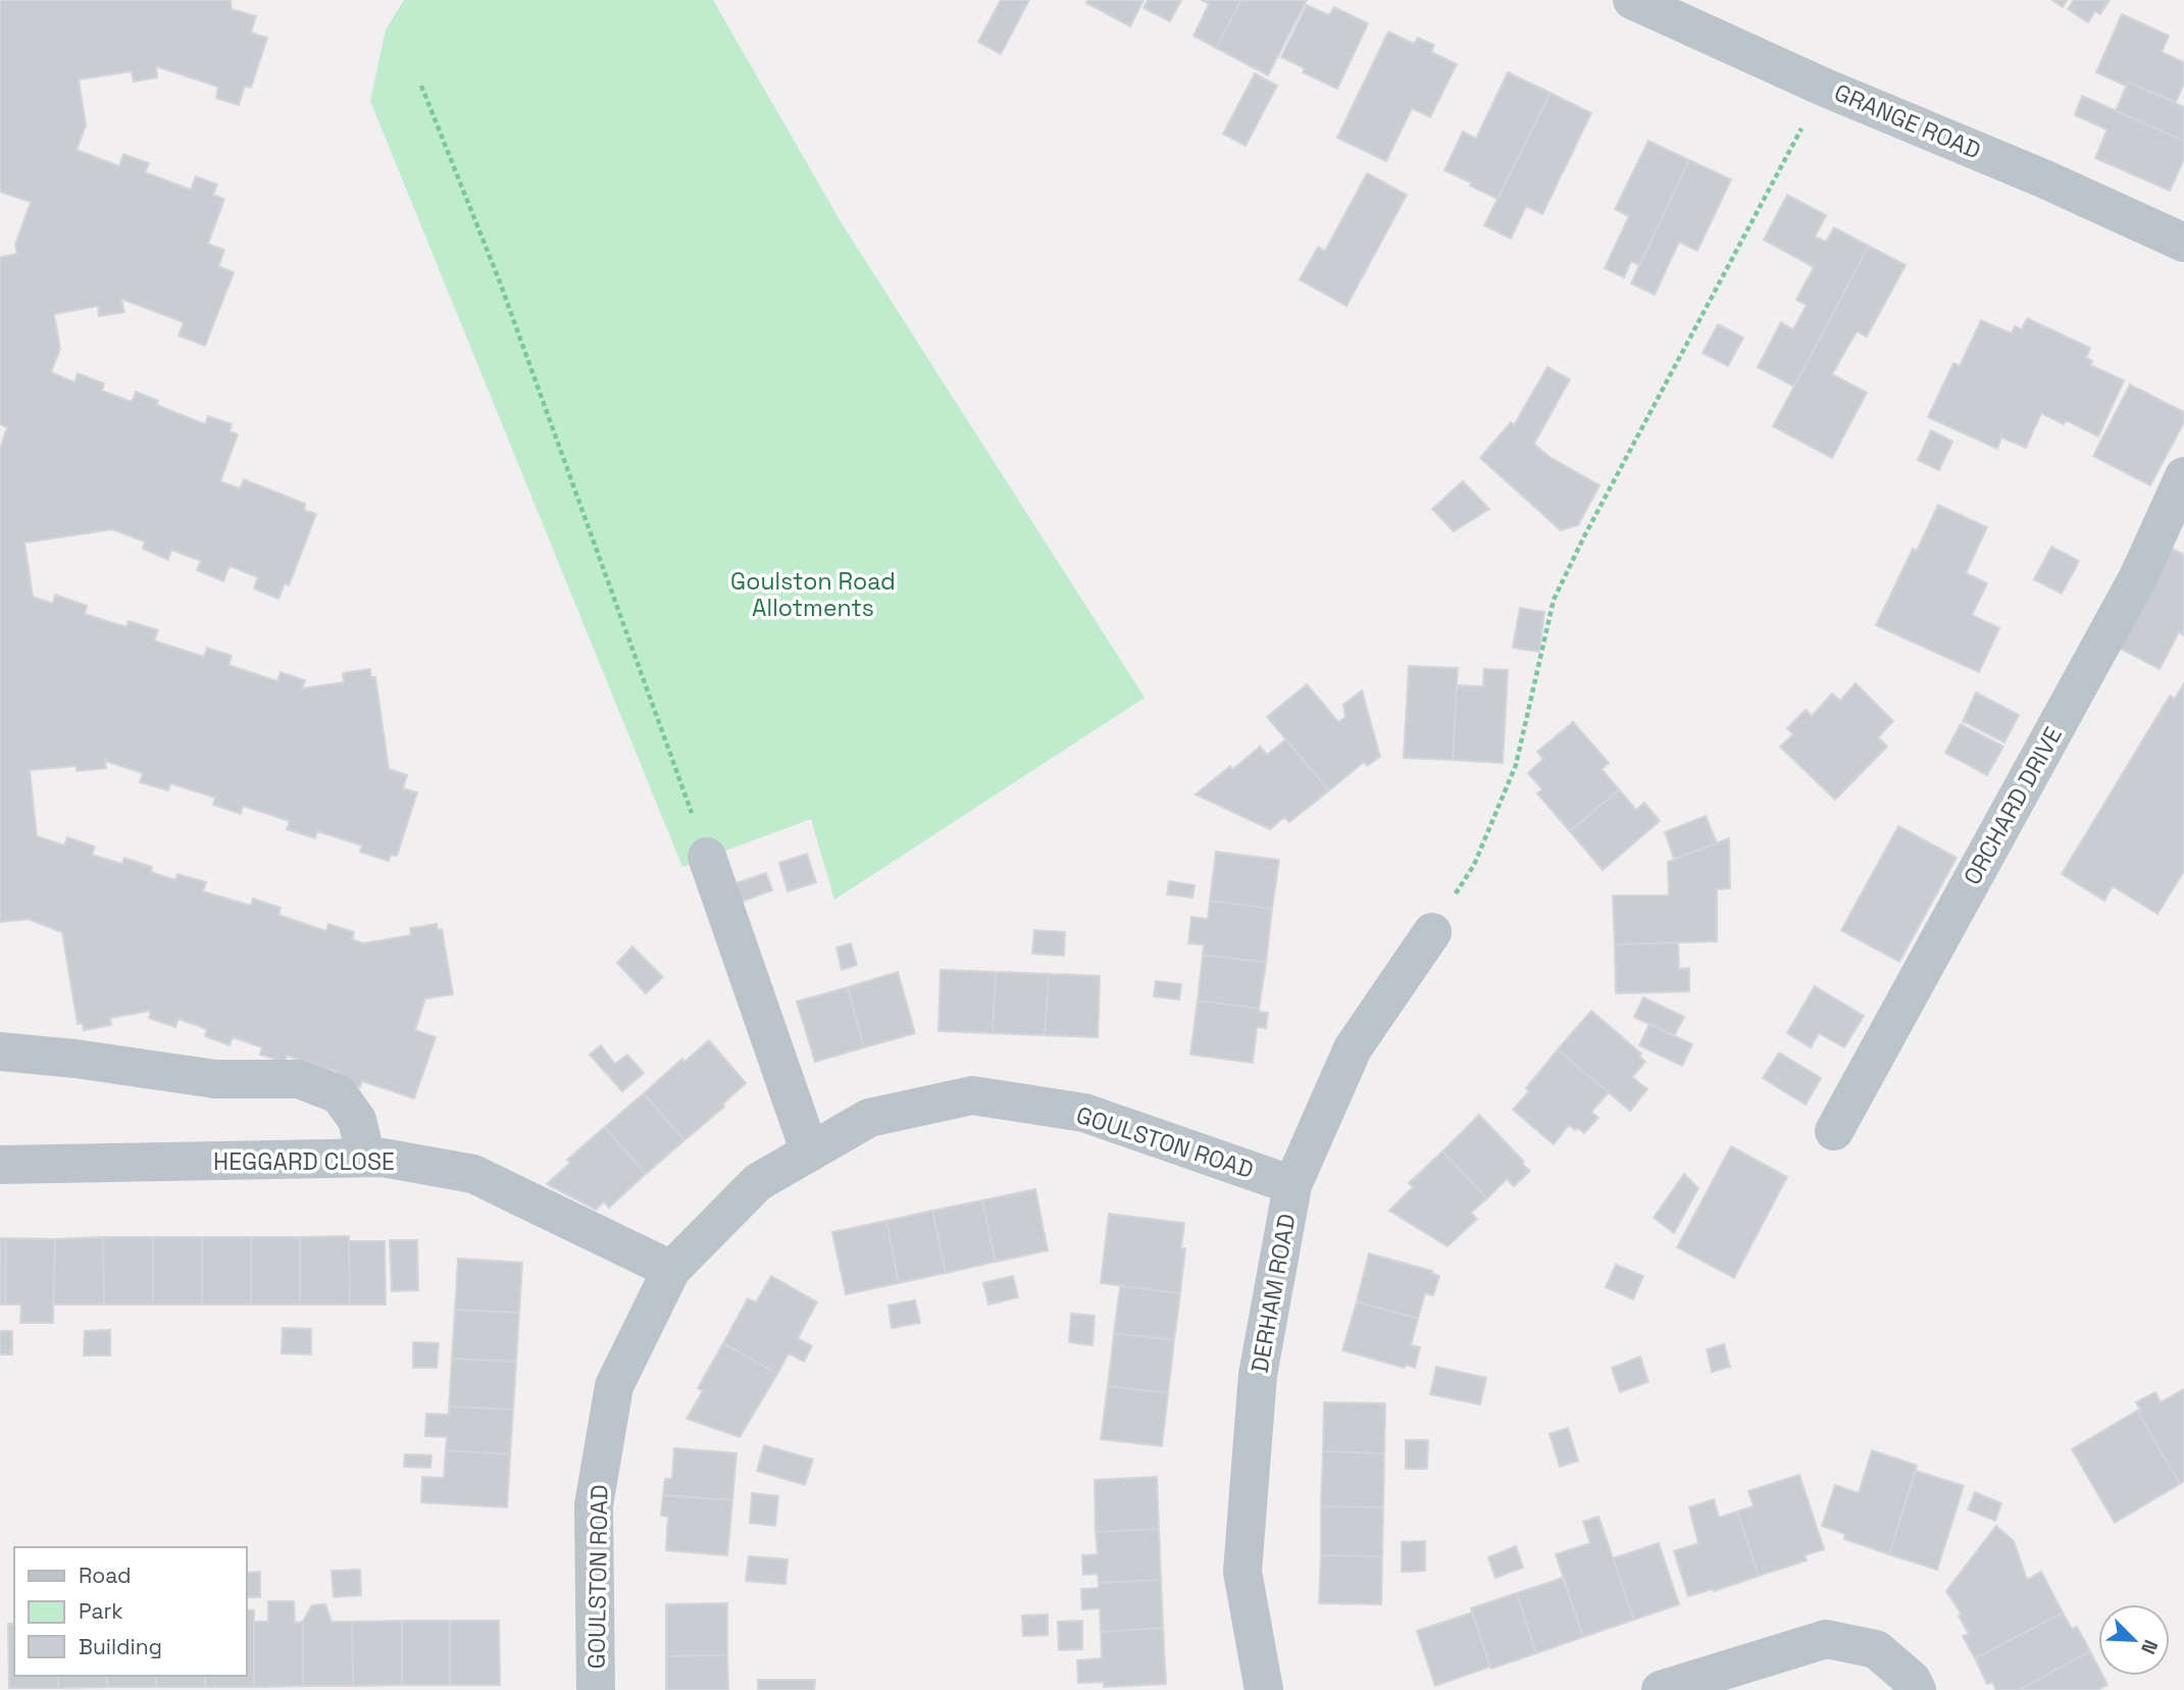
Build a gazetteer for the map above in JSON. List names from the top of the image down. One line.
{"streets":{"street":["GRANGE ROAD","ORCHARD DRIVE","GOULSTON ROAD","HEGGARD CLOSE","DERHAM ROAD"]},"crossings":[["GOULSTON ROAD","HEGGARD CLOSE"],["GOULSTON ROAD","DERHAM ROAD"]],"parks":["Goulston Road Allotments"],"legend":["Road","Park","Building"],"north":"bottom right"}
